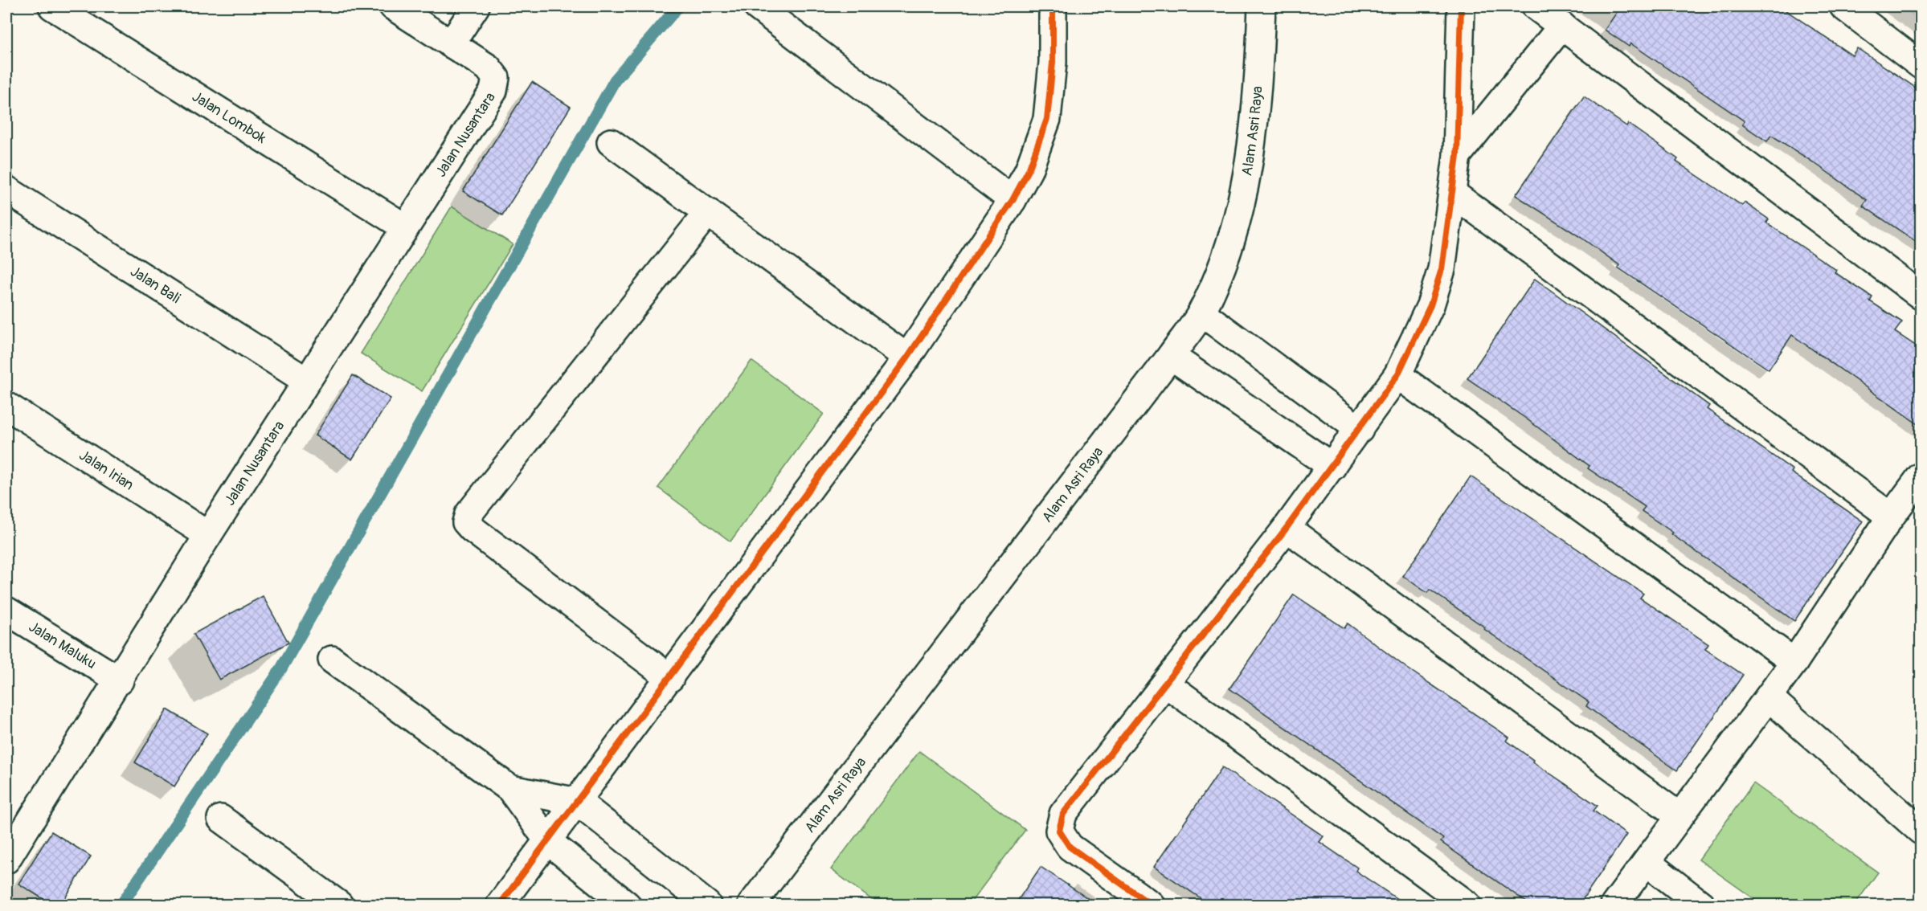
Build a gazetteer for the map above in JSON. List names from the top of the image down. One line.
{"streets":{"street":["Jalan Lombok","Alam Asri Raya","Jalan Nusantara","Jalan Bali","Jalan Irian","Jalan Maluku"]},"crossings":[["Jalan Lombok","Jalan Nusantara"],["Jalan Nusantara","Jalan Bali"],["Jalan Nusantara","Jalan Irian"],["Jalan Nusantara","Jalan Maluku"]]}
